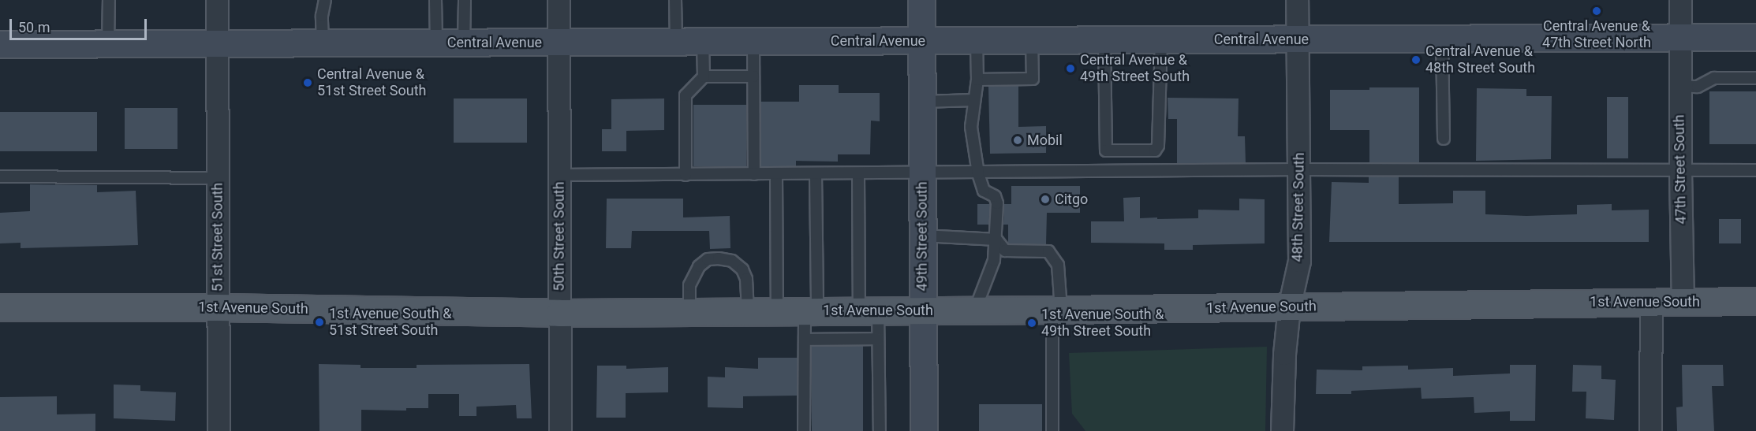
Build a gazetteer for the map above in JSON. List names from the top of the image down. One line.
{"streets":{"main road":["Central Avenue","49th Street South","1st Avenue South"],"street":["47th Street South","48th Street South","50th Street South","51st Street South"]},"crossings":[["Central Avenue","47th Street South"],["Central Avenue","48th Street South"],["Central Avenue","50th Street South"],["Central Avenue","49th Street South"],["Central Avenue","51st Street South"],["47th Street South","1st Avenue South"],["48th Street South","1st Avenue South"],["50th Street South","1st Avenue South"],["49th Street South","1st Avenue South"],["51st Street South","1st Avenue South"]],"places":["Central Avenue & 47th Street North","Central Avenue & 48th Street South","Central Avenue & 49th Street South","Central Avenue & 51st Street South","Mobil","Citgo","1st Avenue South & 51st Street South","1st Avenue South & 49th Street South"],"scale_bar":"50 m"}
